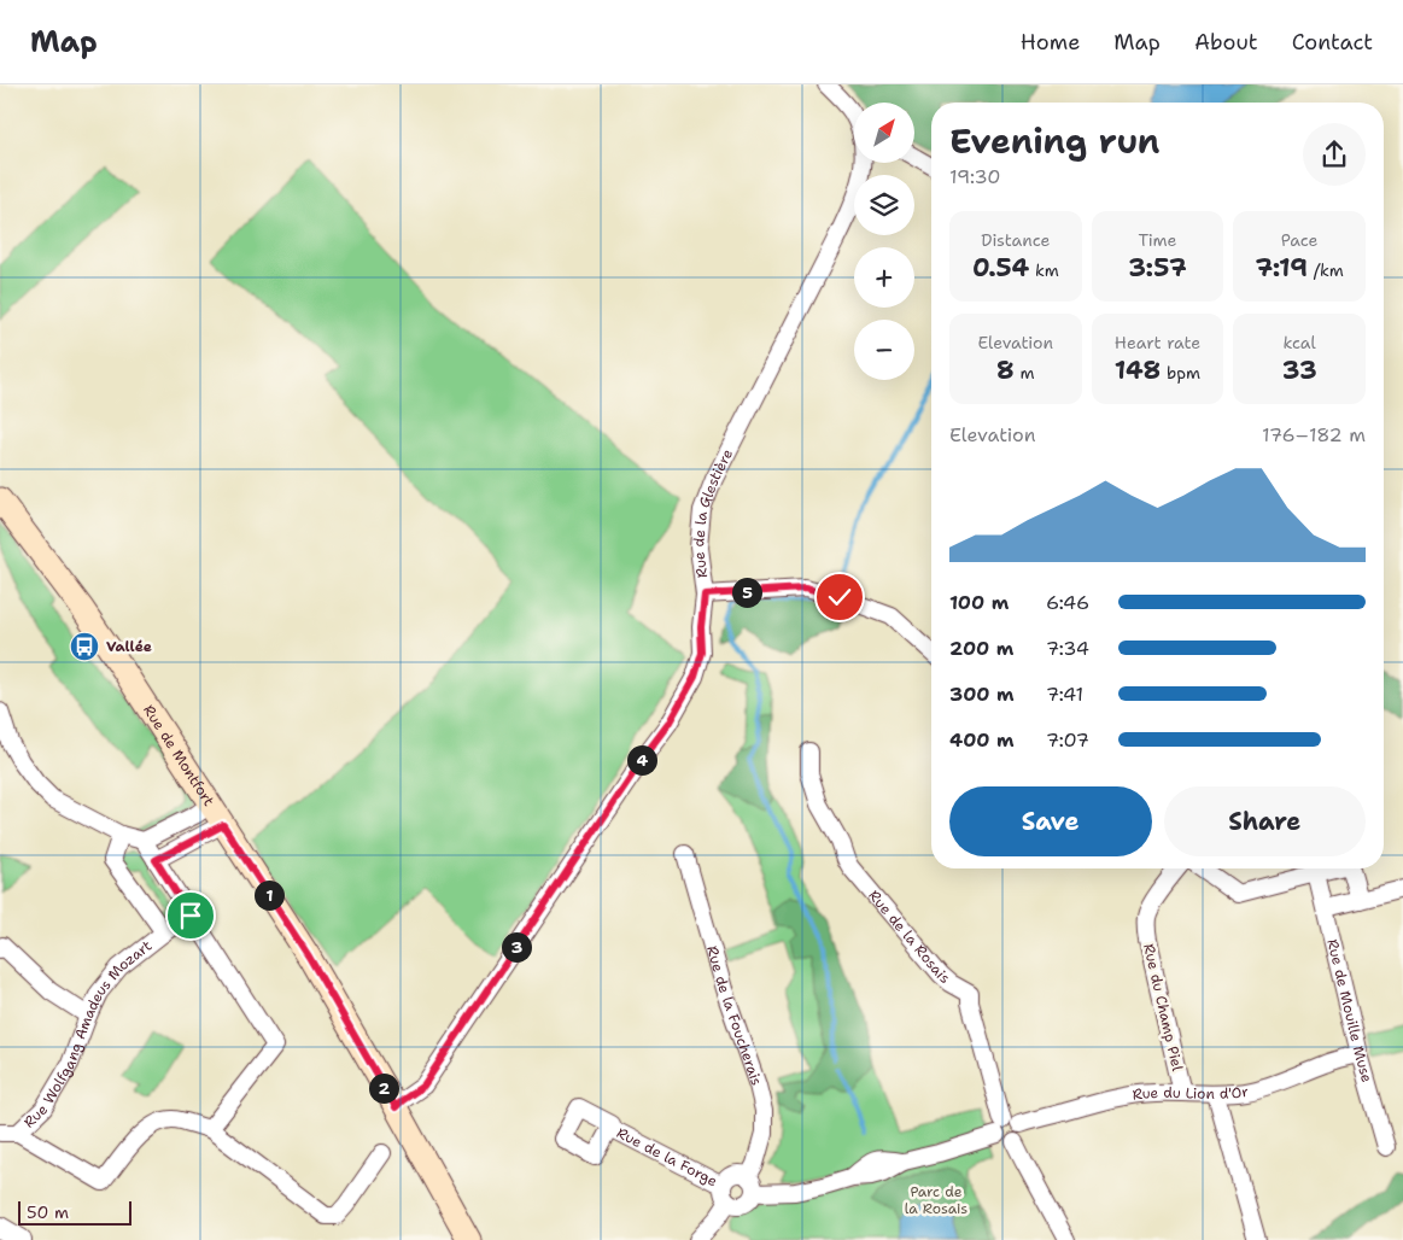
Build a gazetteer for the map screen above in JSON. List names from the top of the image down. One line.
{"streets":{"main road":["Rue de Montfort"],"street":["Rue de la Glestière","Rue de la Rosais","Rue du Champ Piel","Rue de Mouille Muse","Rue de la Foucherais","Rue Wolfgang Amadeus Mozart","Rue du Lion d'Or","Rue de la Forge"]},"crossings":[["Rue de la Glestière","Rue de Montfort"],["Rue de la Rosais","Rue du Lion d'Or"],["Rue du Champ Piel","Rue du Lion d'Or"],["Rue de Mouille Muse","Rue du Lion d'Or"],["Rue de la Foucherais","Rue de la Forge"]],"parks":["Parc de la Rosais"],"places":{"bus stop":["Vallée"]},"scale_bar":"50 m","north":"top right","page":{"header":"Map","nav":["Home","Map","About","Contact"],"map_buttons":["+","−"],"heading":["Evening run","19:30"],"stats":[["Distance","0.54 km"],["Time","3:57"],["Pace","7:19 /km"],["Elevation","8 m"],["Heart rate","148 bpm"],["kcal","33"]],"chart":["Elevation","176–182 m"],"pins":["5","4","1","3","2"],"list":[{"name":"100 m","note":"6:46"},{"name":"200 m","note":"7:34"},{"name":"300 m","note":"7:41"},{"name":"400 m","note":"7:07"}],"buttons":["Save","Share"],"scale":"50 m"}}
